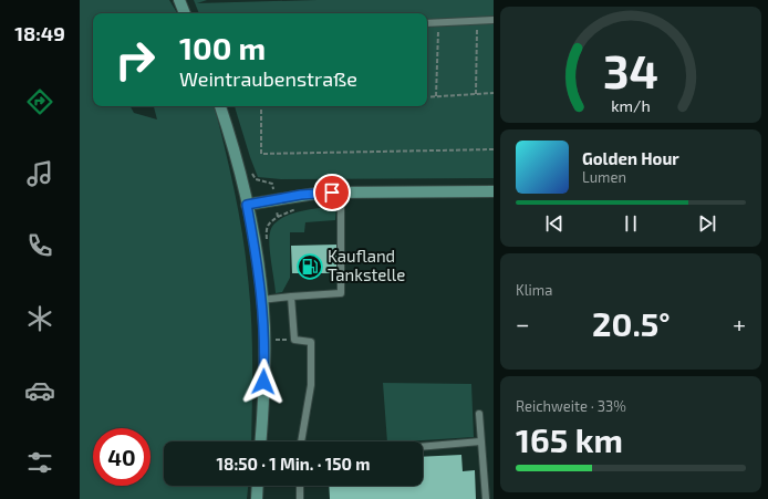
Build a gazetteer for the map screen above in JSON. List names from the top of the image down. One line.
{"places":{"fuel station":["Kaufland Tankstelle"]},"page":{"tabs":"18:49","turn":["100 m","Weintraubenstraße"],"song":["Golden Hour","Lumen"],"tile":["Klima",["Reichweite · 33%","165 km"]],"heat":["−","20.5°","+"],"limit":"40","trip":"18:50 · 1 Min. · 150 m","gauge":["34","km/h"]}}
